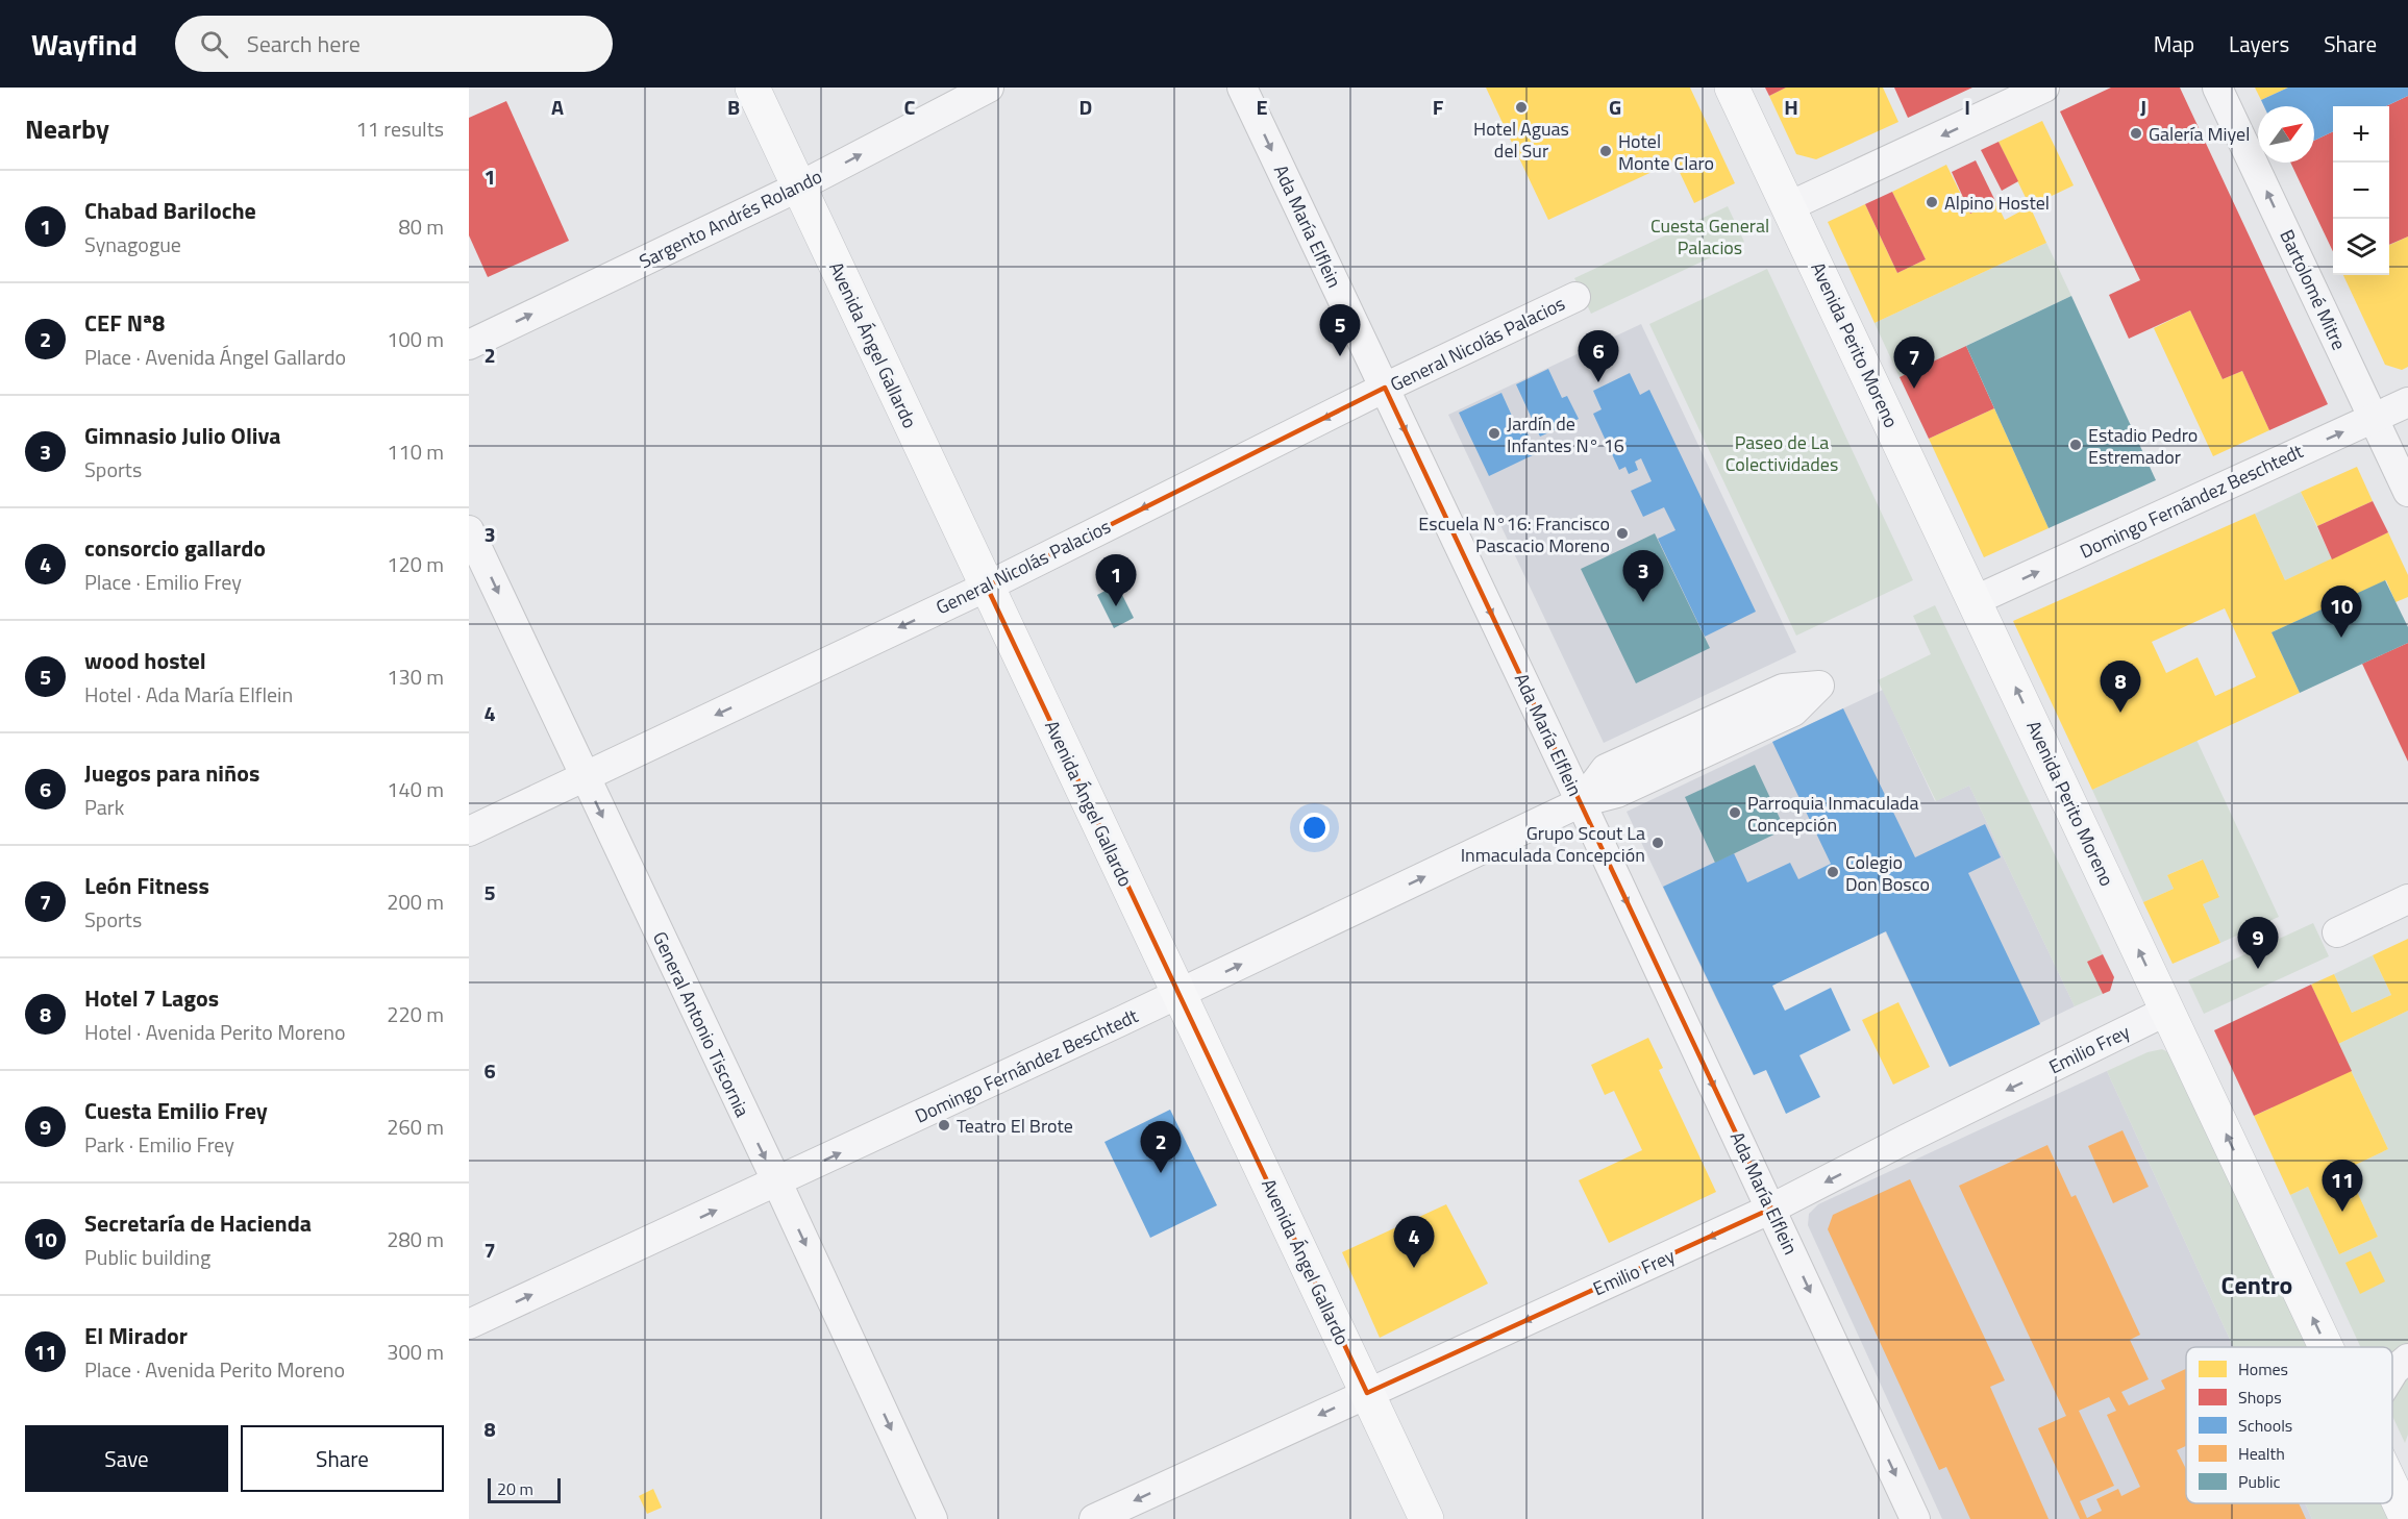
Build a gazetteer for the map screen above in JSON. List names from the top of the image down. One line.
{"streets":{"main road":["Avenida Ángel Gallardo","Avenida Perito Moreno"],"street":["Sargento Andrés Rolando","Ada María Elflein","Bartolomé Mitre","General Nicolás Palacios","Domingo Fernández Beschtedt","General Antonio Tiscornia","Emilio Frey"]},"crossings":[["Sargento Andrés Rolando","Avenida Ángel Gallardo"],["Ada María Elflein","General Nicolás Palacios"],["Ada María Elflein","Domingo Fernández Beschtedt"],["Ada María Elflein","Emilio Frey"],["Bartolomé Mitre","Domingo Fernández Beschtedt"],["General Nicolás Palacios","Avenida Ángel Gallardo"],["General Nicolás Palacios","General Antonio Tiscornia"],["Avenida Ángel Gallardo","Domingo Fernández Beschtedt"],["Avenida Ángel Gallardo","Emilio Frey"],["Avenida Perito Moreno","Domingo Fernández Beschtedt"],["Avenida Perito Moreno","Emilio Frey"],["Domingo Fernández Beschtedt","General Antonio Tiscornia"]],"one_way":["Sargento Andrés Rolando","Ada María Elflein","Bartolomé Mitre","General Nicolás Palacios","Avenida Perito Moreno","Domingo Fernández Beschtedt","General Antonio Tiscornia","Emilio Frey"],"districts":["Centro"],"parks":["Cuesta General Palacios","Paseo de La Colectividades"],"places":["Hotel Aguas del Sur","Galería Miyel","Hotel Monte Claro","Alpino Hostel","Jardín de Infantes N° 16","Estadio Pedro Estremador","Escuela N°16: Francisco Pascacio Moreno","Parroquia Inmaculada Concepción","Grupo Scout La Inmaculada Concepción","Colegio Don Bosco","Teatro El Brote"],"legend":["Homes","Shops","Schools","Health","Public"],"scale_bar":"20 m","north":"top right","page":{"header":"Wayfind","search":"Search here","nav":["Map","Layers","Share"],"heading":["Nearby","11 results"],"map_buttons":["+","−"],"list":[{"mark":"1","name":"Chabad Bariloche","note":"Synagogue","value":"80 m"},{"mark":"2","name":"CEF Nª8","note":"Place · Avenida Ángel Gallardo","value":"100 m"},{"mark":"3","name":"Gimnasio Julio Oliva","note":"Sports","value":"110 m"},{"mark":"4","name":"consorcio gallardo","note":"Place · Emilio Frey","value":"120 m"},{"mark":"5","name":"wood hostel","note":"Hotel · Ada María Elflein","value":"130 m"},{"mark":"6","name":"Juegos para niños","note":"Park","value":"140 m"},{"mark":"7","name":"León Fitness","note":"Sports","value":"200 m"},{"mark":"8","name":"Hotel 7 Lagos","note":"Hotel · Avenida Perito Moreno","value":"220 m"},{"mark":"9","name":"Cuesta Emilio Frey","note":"Park · Emilio Frey","value":"260 m"},{"mark":"10","name":"Secretaría de Hacienda","note":"Public building","value":"280 m"},{"mark":"11","name":"El Mirador","note":"Place · Avenida Perito Moreno","value":"300 m"}],"pins":["5","6","7","3","1","10","8","9","2","11","4"],"buttons":["Save","Share"],"scale":"20 m"},"grid":{"columns":["A","B","C","D","E","F","G","H","I","J"],"rows":["1","2","3","4","5","6","7","8"]}}
